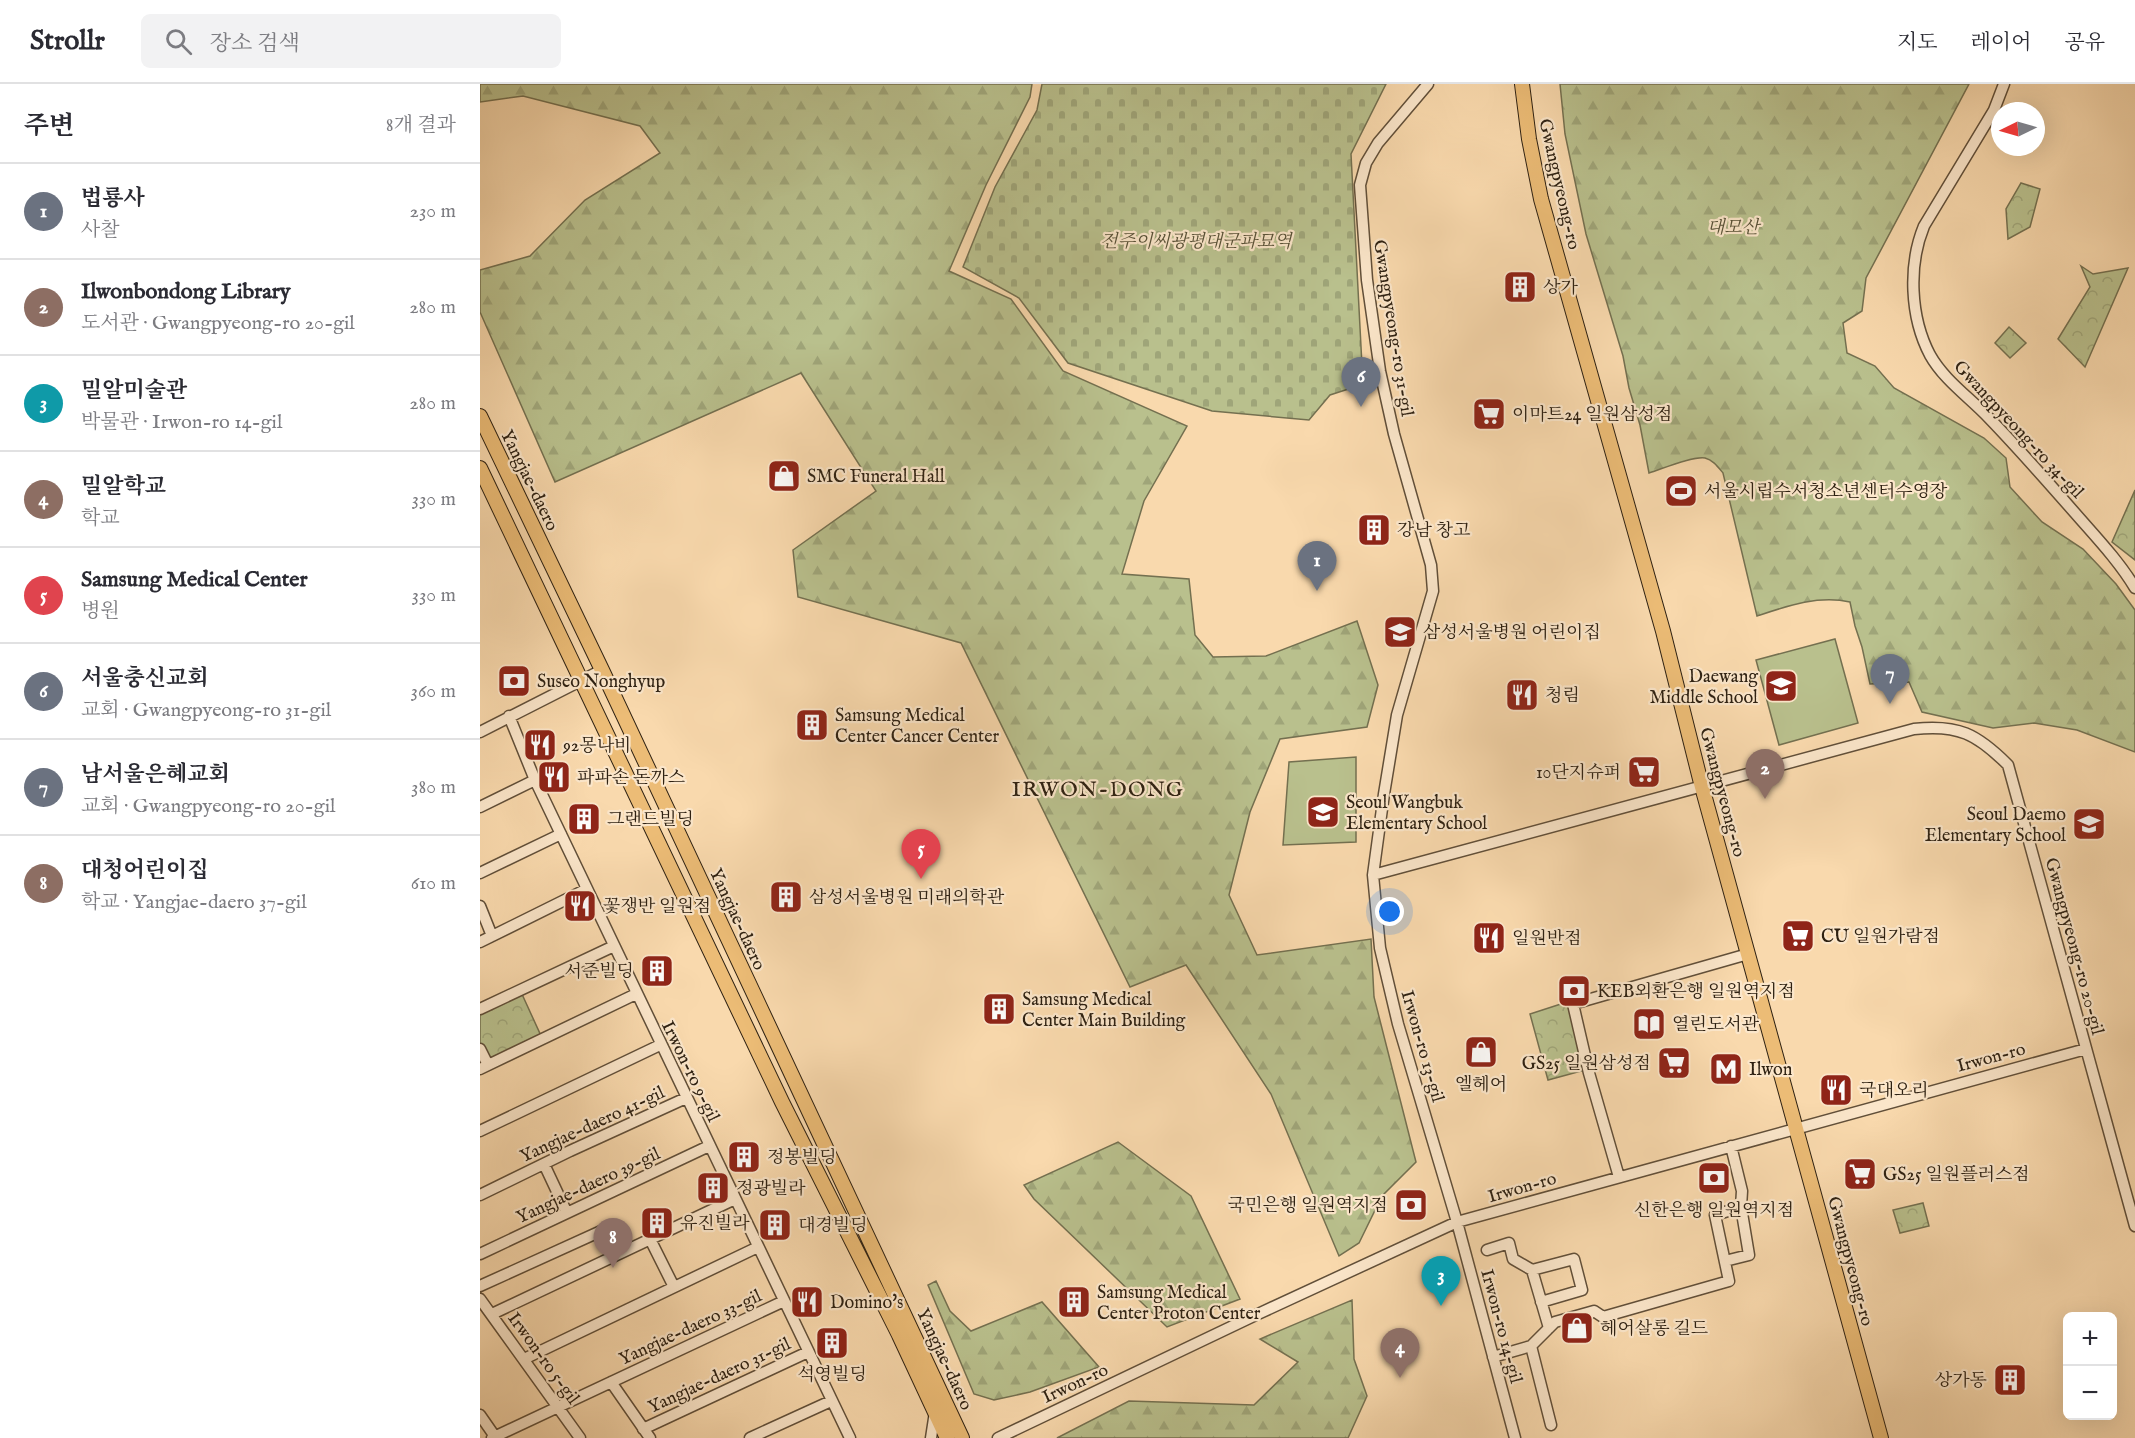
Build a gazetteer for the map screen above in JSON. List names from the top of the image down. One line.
{"streets":{"main road":["Gwangpyeong-ro","Yangjae-daero"],"street":["Gwangpyeong-ro 31-gil","Gwangpyeong-ro 34-gil","Gwangpyeong-ro 20-gil","Irwon-ro 13-gil","Irwon-ro","Irwon-ro 9-gil","Yangjae-daero 41-gil","Yangjae-daero 39-gil","Irwon-ro 14-gil","Yangjae-daero 33-gil","Irwon-ro 5-gil","Yangjae-daero 31-gil"]},"crossings":[["Gwangpyeong-ro","Gwangpyeong-ro 20-gil"],["Gwangpyeong-ro","Irwon-ro"],["Gwangpyeong-ro 31-gil","Gwangpyeong-ro 20-gil"],["Gwangpyeong-ro 31-gil","Irwon-ro 13-gil"],["Gwangpyeong-ro 20-gil","Irwon-ro 13-gil"],["Gwangpyeong-ro 20-gil","Irwon-ro"],["Irwon-ro 13-gil","Irwon-ro"],["Irwon-ro 13-gil","Irwon-ro 14-gil"],["Irwon-ro","Irwon-ro 14-gil"],["Irwon-ro 9-gil","Yangjae-daero 41-gil"],["Irwon-ro 9-gil","Yangjae-daero 39-gil"],["Irwon-ro 9-gil","Yangjae-daero 33-gil"],["Irwon-ro 9-gil","Yangjae-daero 31-gil"],["Yangjae-daero 33-gil","Irwon-ro 5-gil"],["Yangjae-daero 33-gil","Yangjae-daero 31-gil"]],"districts":["IRWON-DONG"],"parks":["대모산","전주이씨광평대군파묘역"],"places":{"building":["상가","강남 창고","Samsung Medical Center Cancer Center","그랜드빌딩","삼성서울병원 미래의학관","서준빌딩","Samsung Medical Center Main Building","정봉빌딩","정광빌라","유진빌라","대경빌딩","Samsung Medical Center Proton Center","석영빌딩","상가동"],"supermarket":["이마트24 일원삼성점","10단지슈퍼","CU 일원가람점","GS25 일원삼성점","GS25 일원플러스점"],"shop":["SMC Funeral Hall","엘헤어","헤어살롱 길드"],"sports":["서울시립수서청소년센터수영장"],"school or university":["삼성서울병원 어린이집","Daewang Middle School","Seoul Wangbuk Elementary School","Seoul Daemo Elementary School"],"bank":["Suseo Nonghyup","KEB외환은행 일원역지점","신한은행 일원역지점","국민은행 일원역지점"],"restaurant":["청림","92몽나비","파파손 돈까스","꽃쟁반 일원점","일원반점","국대오리","Domino's"],"library":["열린도서관"],"metro station":["Ilwon"]},"north":"left","page":{"header":"Strollr","search":"장소 검색","nav":["지도","레이어","공유"],"heading":["주변","8개 결과"],"list":[{"mark":"1","name":"법룡사","note":"사찰","value":"230 m"},{"mark":"2","name":"Ilwonbondong Library","note":"도서관 · Gwangpyeong-ro 20-gil","value":"280 m"},{"mark":"3","name":"밀알미술관","note":"박물관 · Irwon-ro 14-gil","value":"280 m"},{"mark":"4","name":"밀알학교","note":"학교","value":"330 m"},{"mark":"5","name":"Samsung Medical Center","note":"병원","value":"330 m"},{"mark":"6","name":"서울충신교회","note":"교회 · Gwangpyeong-ro 31-gil","value":"360 m"},{"mark":"7","name":"남서울은혜교회","note":"교회 · Gwangpyeong-ro 20-gil","value":"380 m"},{"mark":"8","name":"대청어린이집","note":"학교 · Yangjae-daero 37-gil","value":"610 m"}],"pins":["6","1","7","2","5","8","3","4"],"map_buttons":["+","−"]}}
